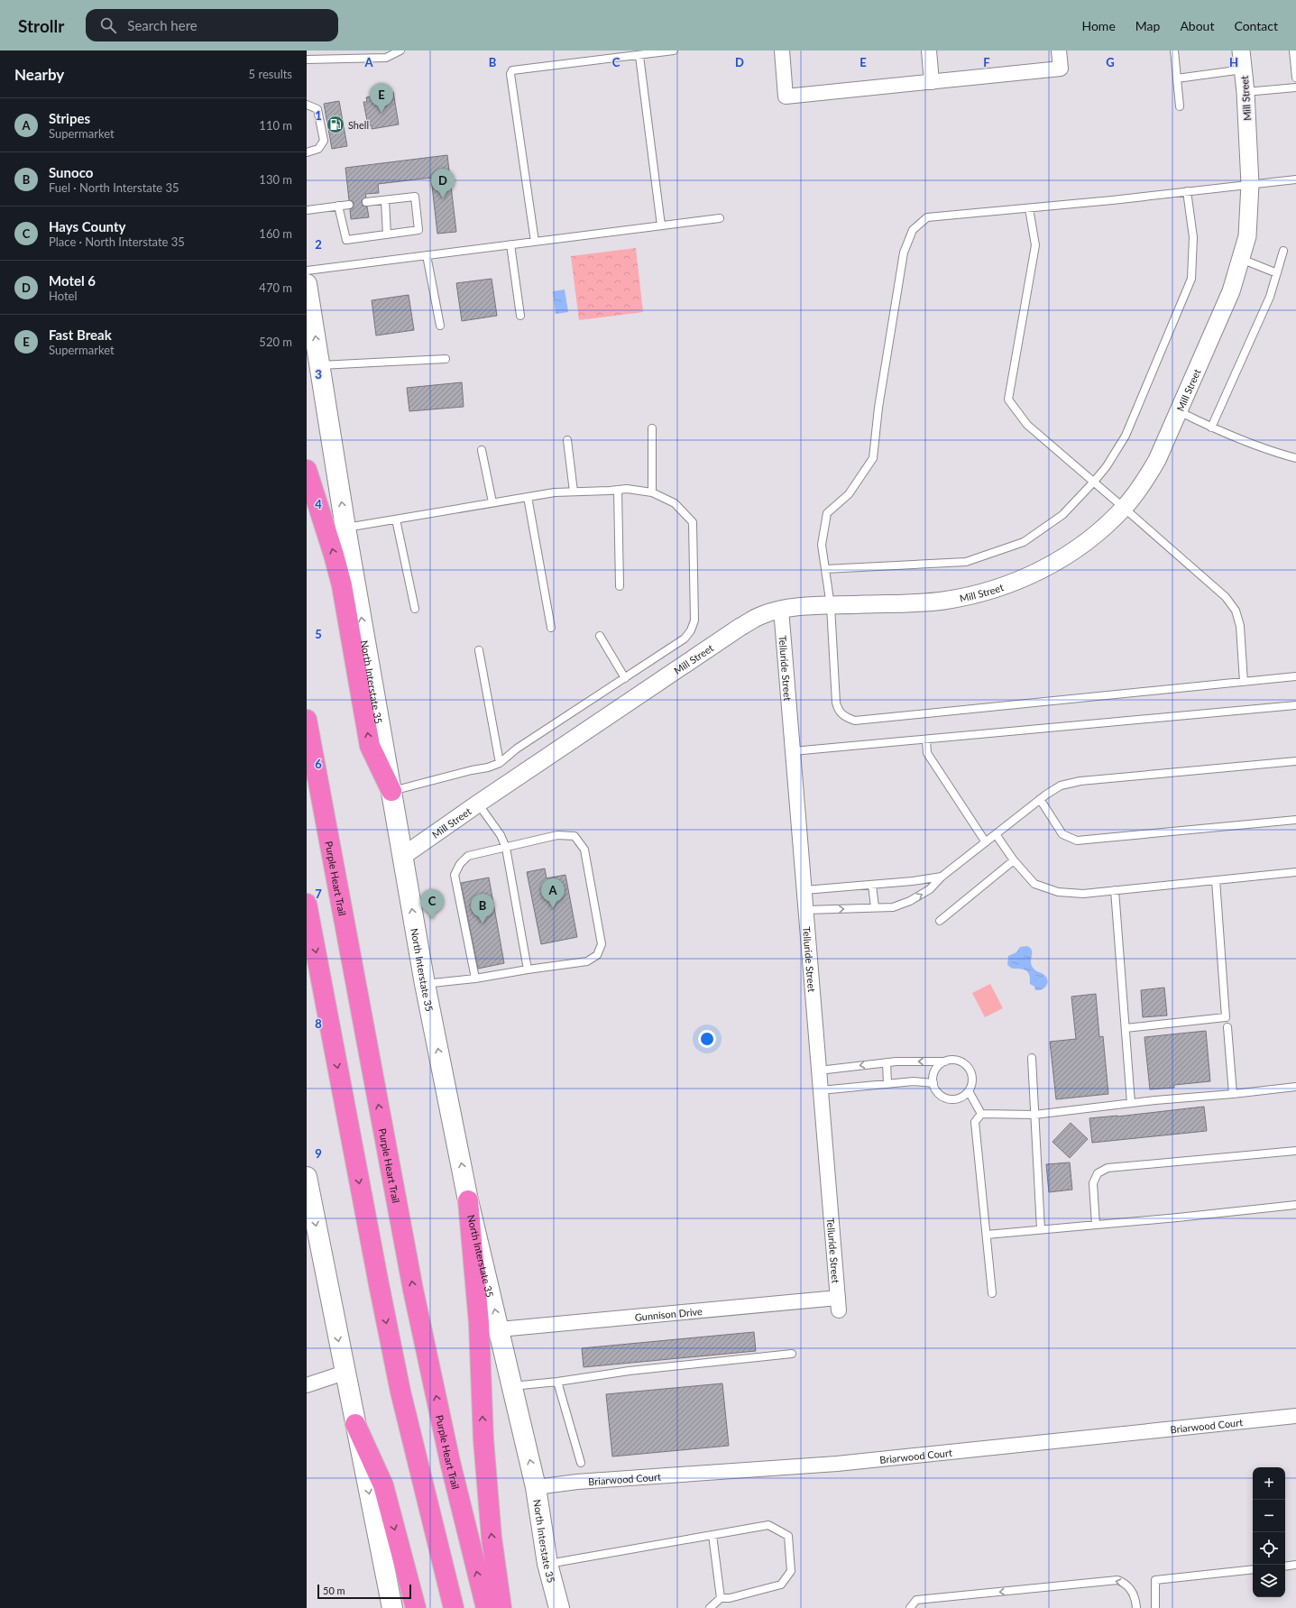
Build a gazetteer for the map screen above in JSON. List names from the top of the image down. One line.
{"streets":{"highway":["Purple Heart Trail"],"main road":["North Interstate 35"],"street":["Mill Street","Telluride Street","Gunnison Drive","Briarwood Court"]},"crossings":[["Mill Street","Telluride Street"],["Mill Street","North Interstate 35"],["Telluride Street","Gunnison Drive"],["North Interstate 35","Gunnison Drive"],["North Interstate 35","Briarwood Court"]],"one_way":["North Interstate 35"],"places":{"fuel station":["Shell"]},"scale_bar":"50 m","page":{"header":"Strollr","search":"Search here","nav":["Home","Map","About","Contact"],"heading":["Nearby","5 results"],"pins":["E","D","A","C","B"],"list":[{"mark":"A","name":"Stripes","note":"Supermarket","value":"110 m"},{"mark":"B","name":"Sunoco","note":"Fuel · North Interstate 35","value":"130 m"},{"mark":"C","name":"Hays County","note":"Place · North Interstate 35","value":"160 m"},{"mark":"D","name":"Motel 6","note":"Hotel","value":"470 m"},{"mark":"E","name":"Fast Break","note":"Supermarket","value":"520 m"}],"map_buttons":["+","−"],"scale":"50 m"},"grid":{"columns":["A","B","C","D","E","F","G","H"],"rows":["1","2","3","4","5","6","7","8","9"]}}
